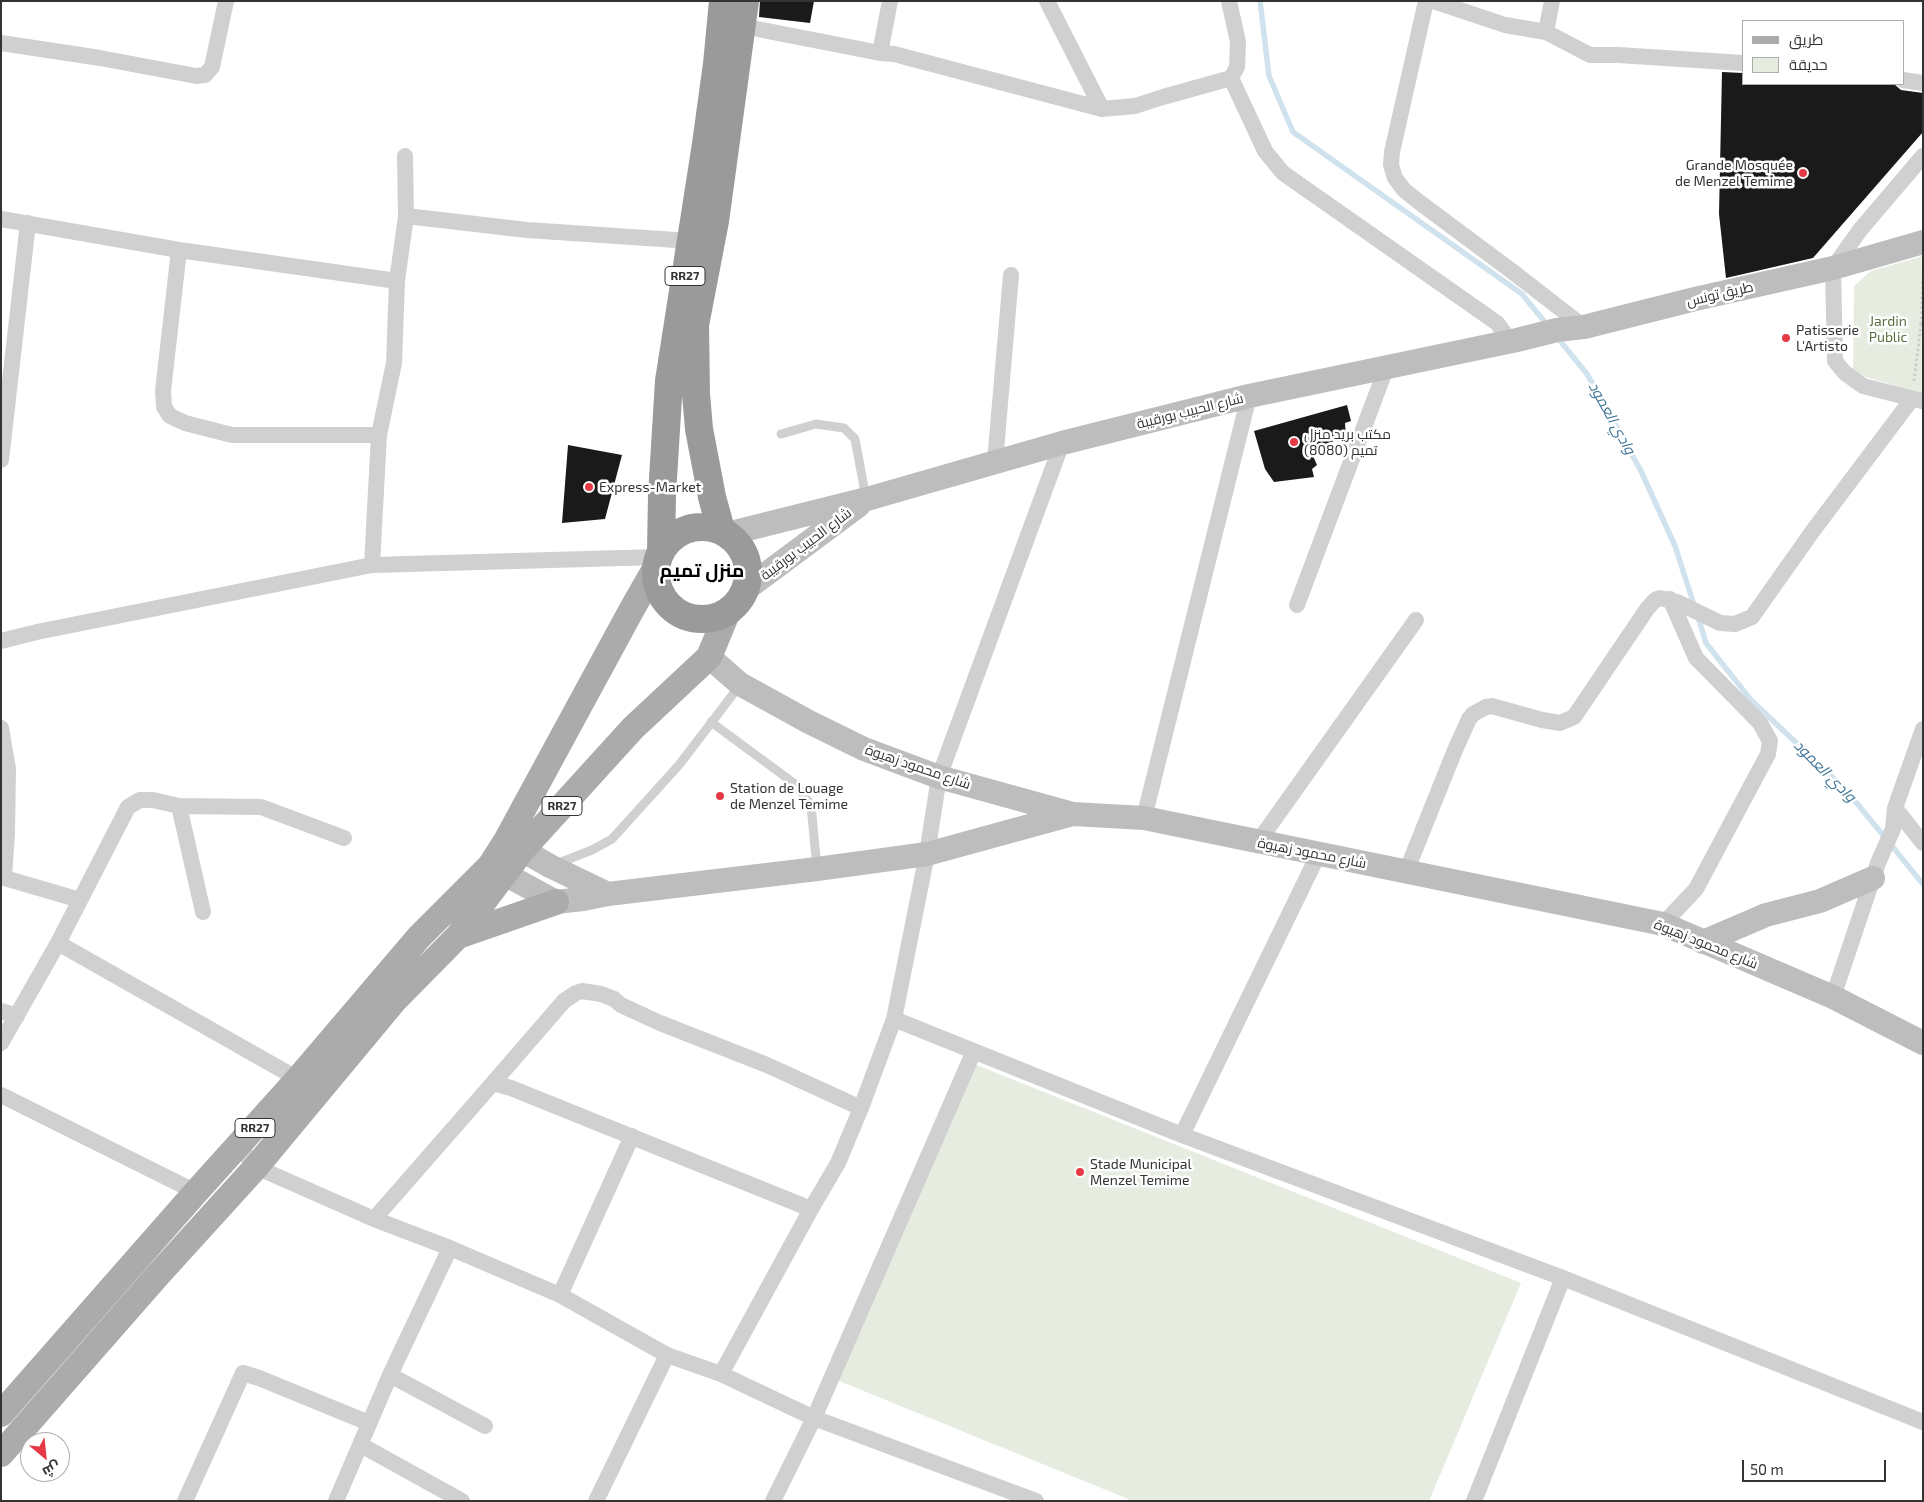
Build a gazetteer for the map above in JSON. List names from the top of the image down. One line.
{"streets":{"highway":["RR27"],"main road":["طريق تونس","شارع الحبيب بورقيبة","شارع محمود زهيوة"]},"crossings":[["RR27","شارع الحبيب بورقيبة"],["RR27","شارع محمود زهيوة"],["طريق تونس","شارع الحبيب بورقيبة"]],"districts":["منزل تميم"],"water":["وادي العمود"],"parks":["Jardin Public"],"places":["Grande Mosquée de Menzel Temime","Patisserie L'Artisto","مكتب بريد منزل تميم (8080)","Express-Market","Station de Louage de Menzel Temime","Stade Municipal Menzel Temime"],"legend":["طريق","حديقة"],"scale_bar":"50 m","north":"bottom right"}
